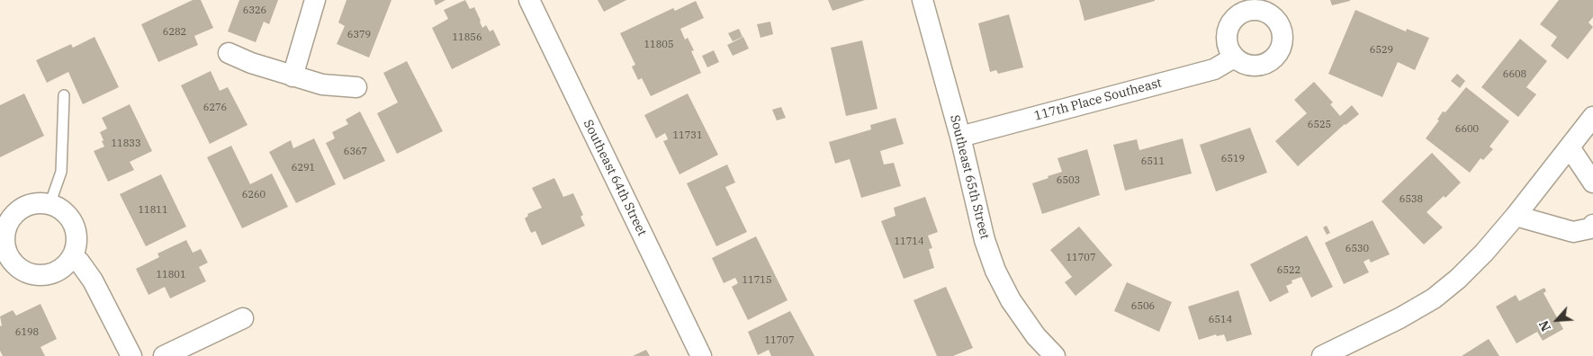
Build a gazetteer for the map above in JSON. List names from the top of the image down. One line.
{"streets":{"street":["117th Place Southeast","Southeast 65th Street","Southeast 64th Street"]},"crossings":[["117th Place Southeast","Southeast 65th Street"]],"house_numbers":["6326","6282","6379","11856","11805","6529","6608","6276","6525","6600","11731","11833","6367","6519","6511","6291","6503","6260","6538","11811","11714","6530","11707","6522","11801","11715","6506","6514","6198","11707"],"north":"bottom left"}
